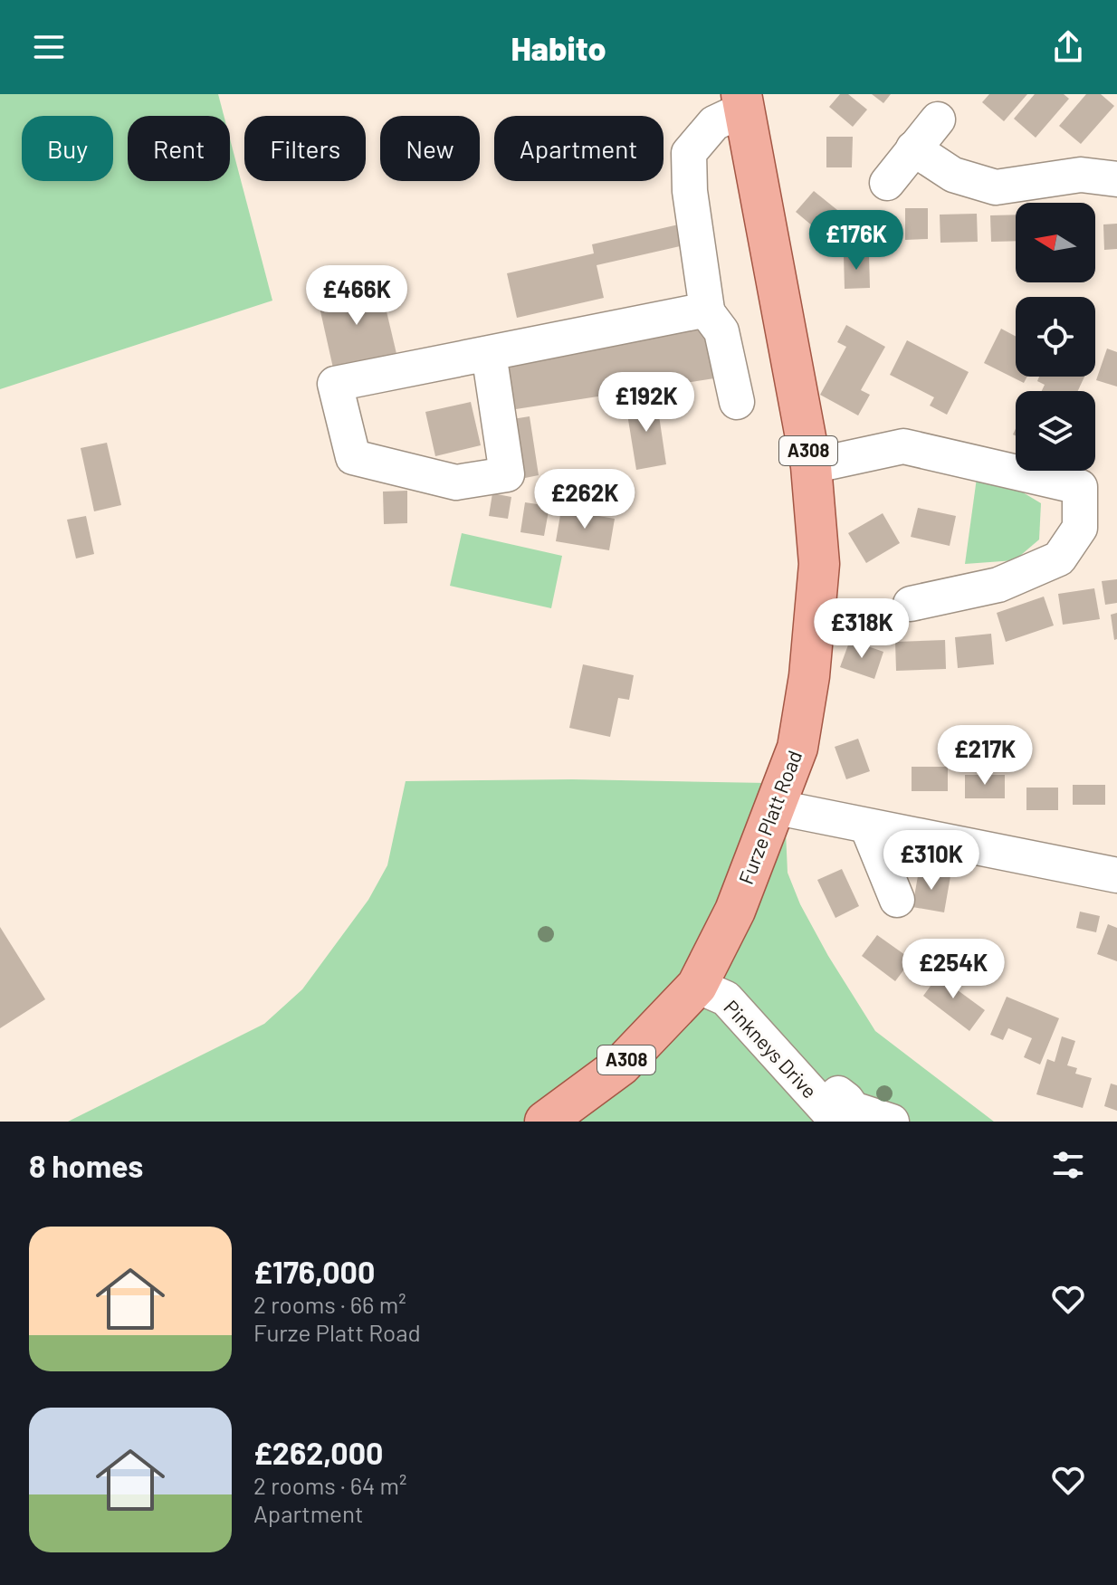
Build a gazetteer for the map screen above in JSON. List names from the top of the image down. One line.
{"streets":{"main road":["A308","Furze Platt Road"],"street":["Pinkneys Drive"]},"crossings":[["Furze Platt Road","Pinkneys Drive"]],"north":"left","page":{"header":"Habito","chip":["Buy","Rent","Filters","New","Apartment"],"price":["£176K","£466K","£192K","£262K","£318K","£217K","£310K","£254K"],"heading":"8 homes","list":[{"name":"£176,000","note":"2 rooms · 66 m² · Furze Platt Road"},{"name":"£262,000","note":"2 rooms · 64 m² · Apartment"}]}}
